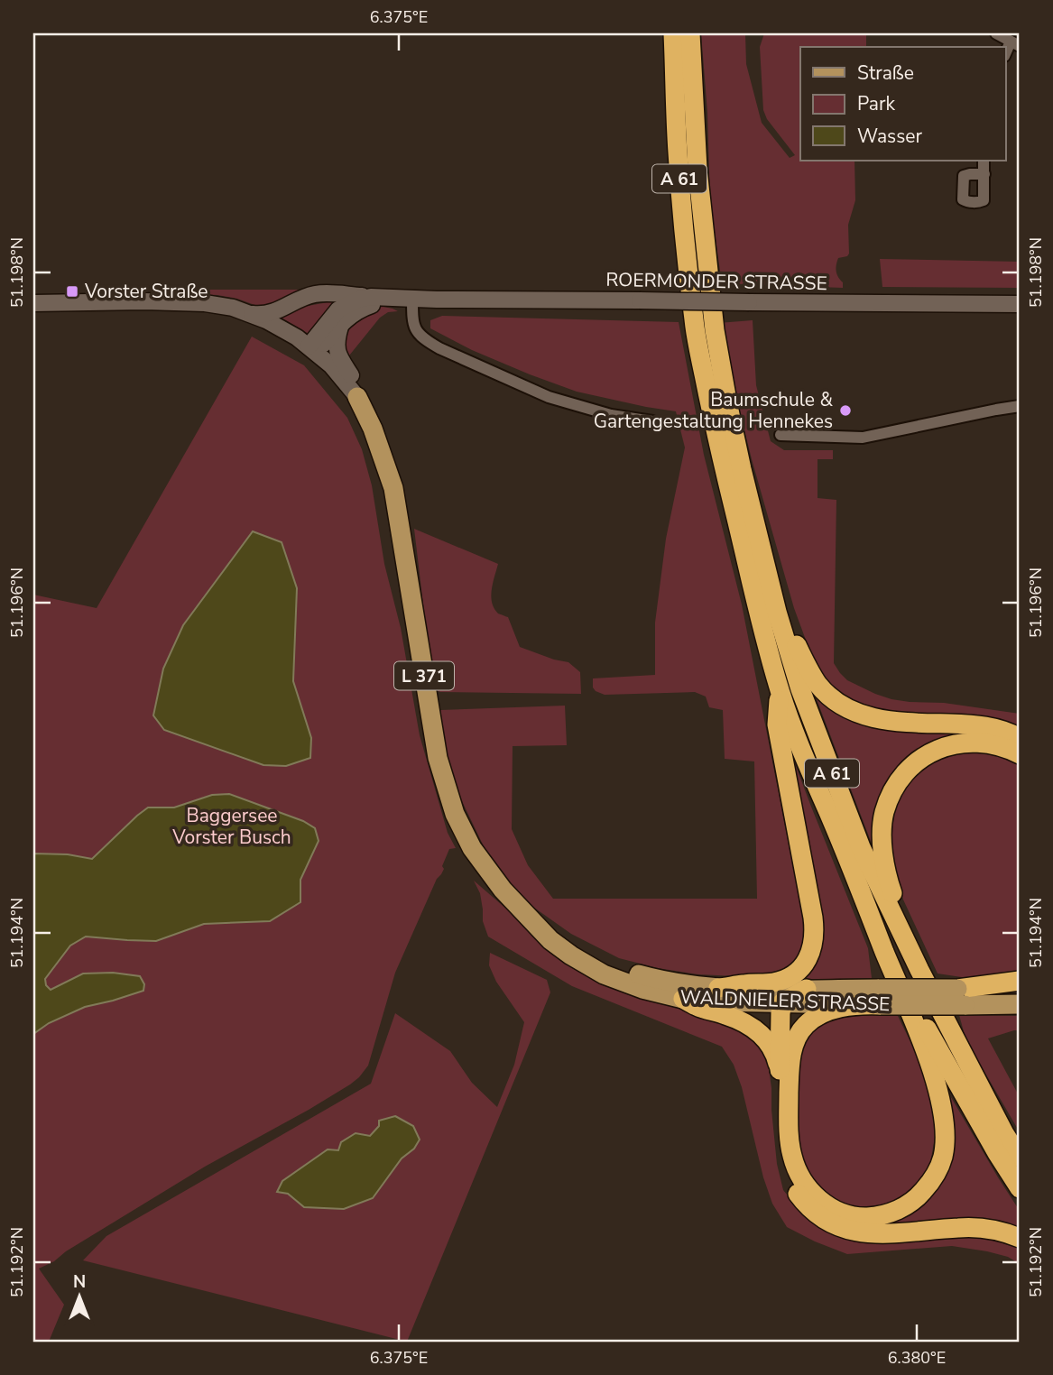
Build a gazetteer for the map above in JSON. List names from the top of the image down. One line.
{"streets":{"highway":["A 61"],"main road":["ROERMONDER STRASSE","L 371","WALDNIELER STRASSE"]},"crossings":[["A 61","WALDNIELER STRASSE"],["ROERMONDER STRASSE","WALDNIELER STRASSE"],["L 371","WALDNIELER STRASSE"]],"parks":["Baggersee Vorster Busch"],"places":{"transit":["Vorster Straße"],"other":["Baumschule & Gartengestaltung Hennekes"]},"legend":["Straße","Park","Wasser"],"north":"top","coordinates":["6.375°E","51.198°N","51.196°N","51.194°N","51.192°N","6.380°E"]}
